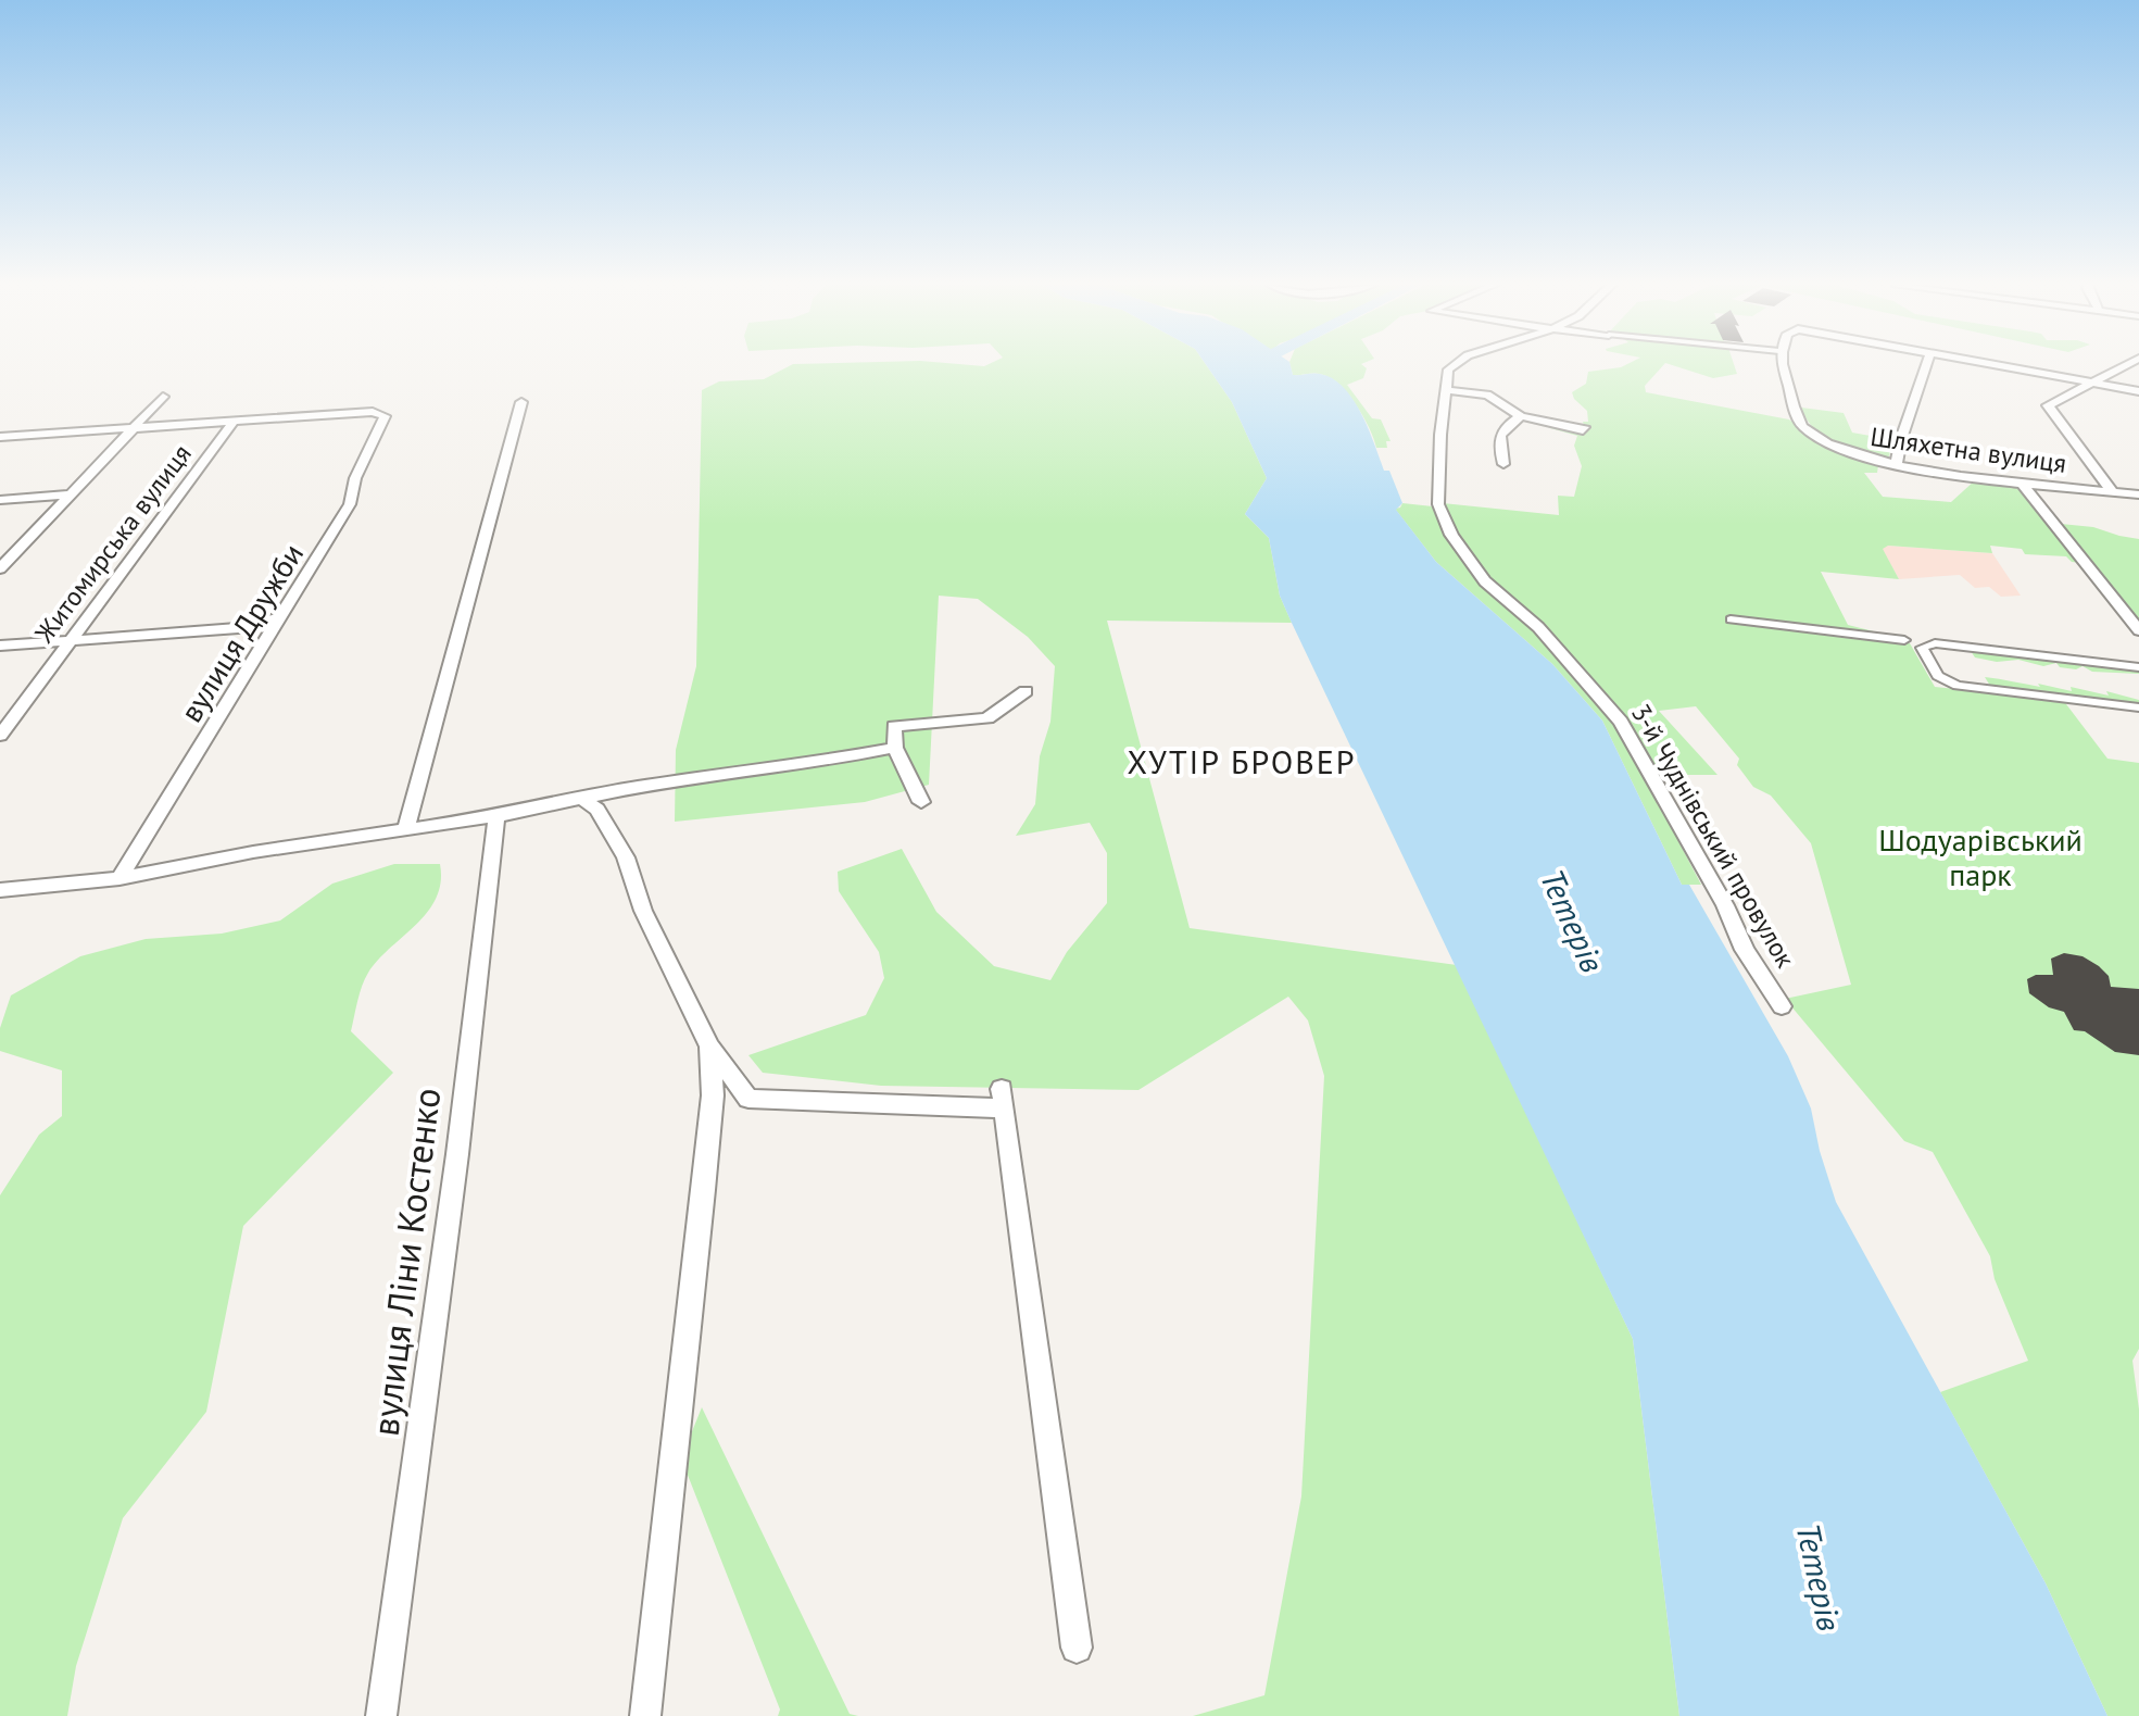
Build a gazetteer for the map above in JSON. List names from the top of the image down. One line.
{"streets":{"street":["Шляхетна вулиця","Житомирська вулиця","вулиця Дружби","3-й Чуднівський провулок","вулиця Ліни Костенко"]},"crossings":[["Житомирська вулиця","вулиця Дружби"]],"districts":["ХУТІР БРОВЕР"],"water":["Тетерів"],"parks":["Шодуарівський парк"]}
